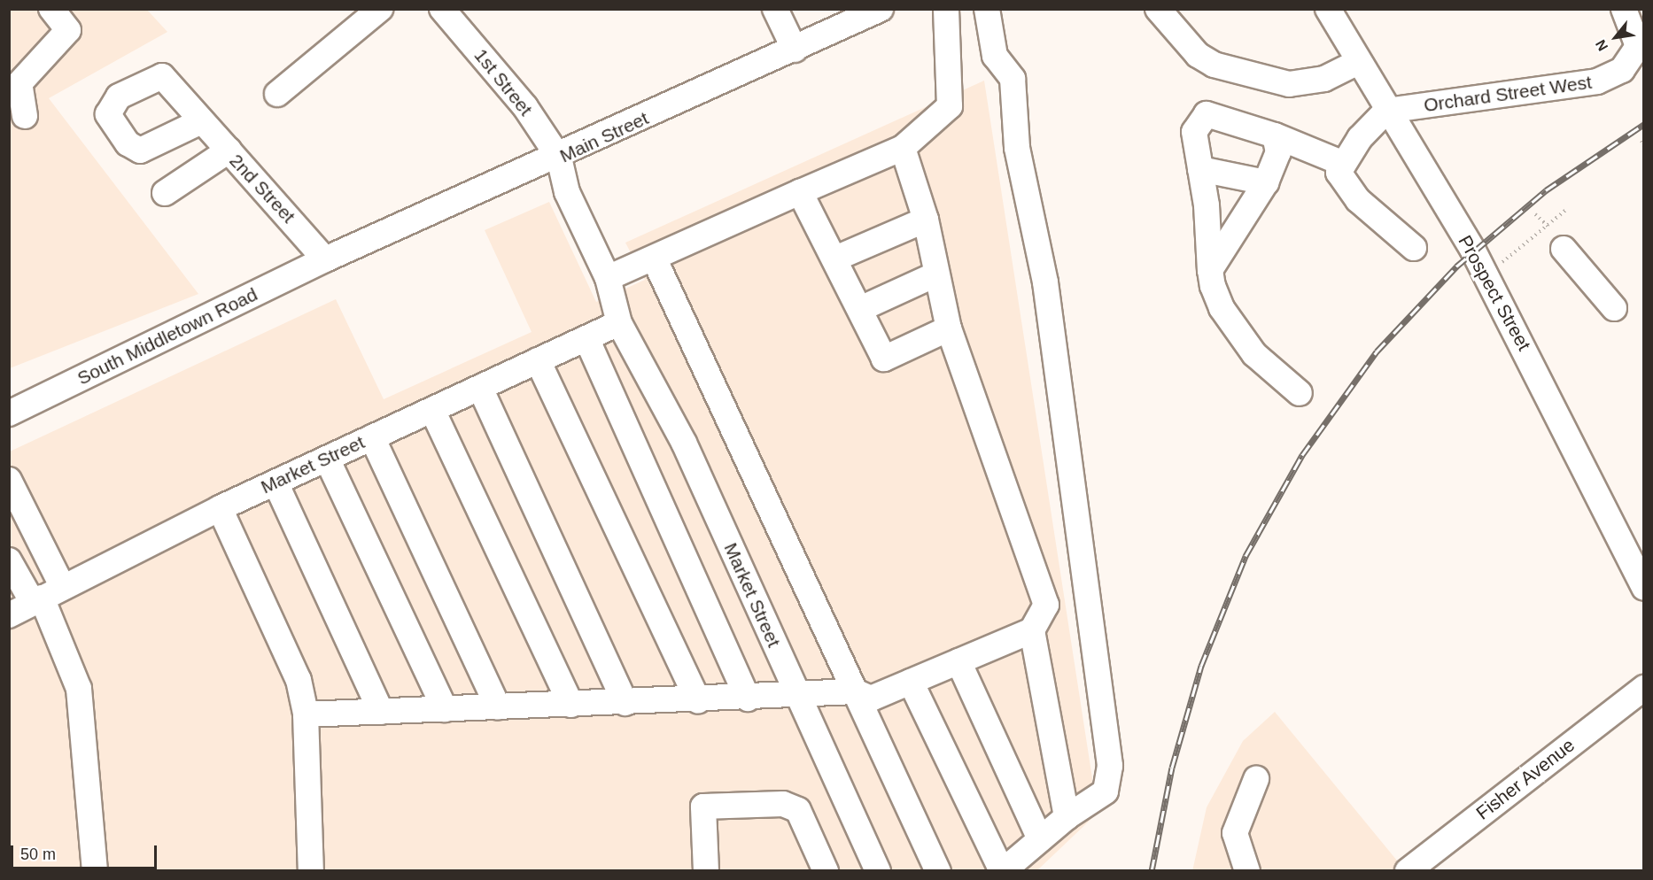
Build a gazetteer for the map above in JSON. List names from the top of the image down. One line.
{"streets":{"street":["1st Street","Orchard Street West","Main Street","2nd Street","Prospect Street","South Middletown Road","Market Street","Fisher Avenue"]},"crossings":[["1st Street","Main Street"],["1st Street","Market Street"],["Orchard Street West","Prospect Street"],["Main Street","2nd Street"],["Main Street","South Middletown Road"],["Main Street","Market Street"],["2nd Street","South Middletown Road"]],"scale_bar":"50 m","north":"bottom left"}
